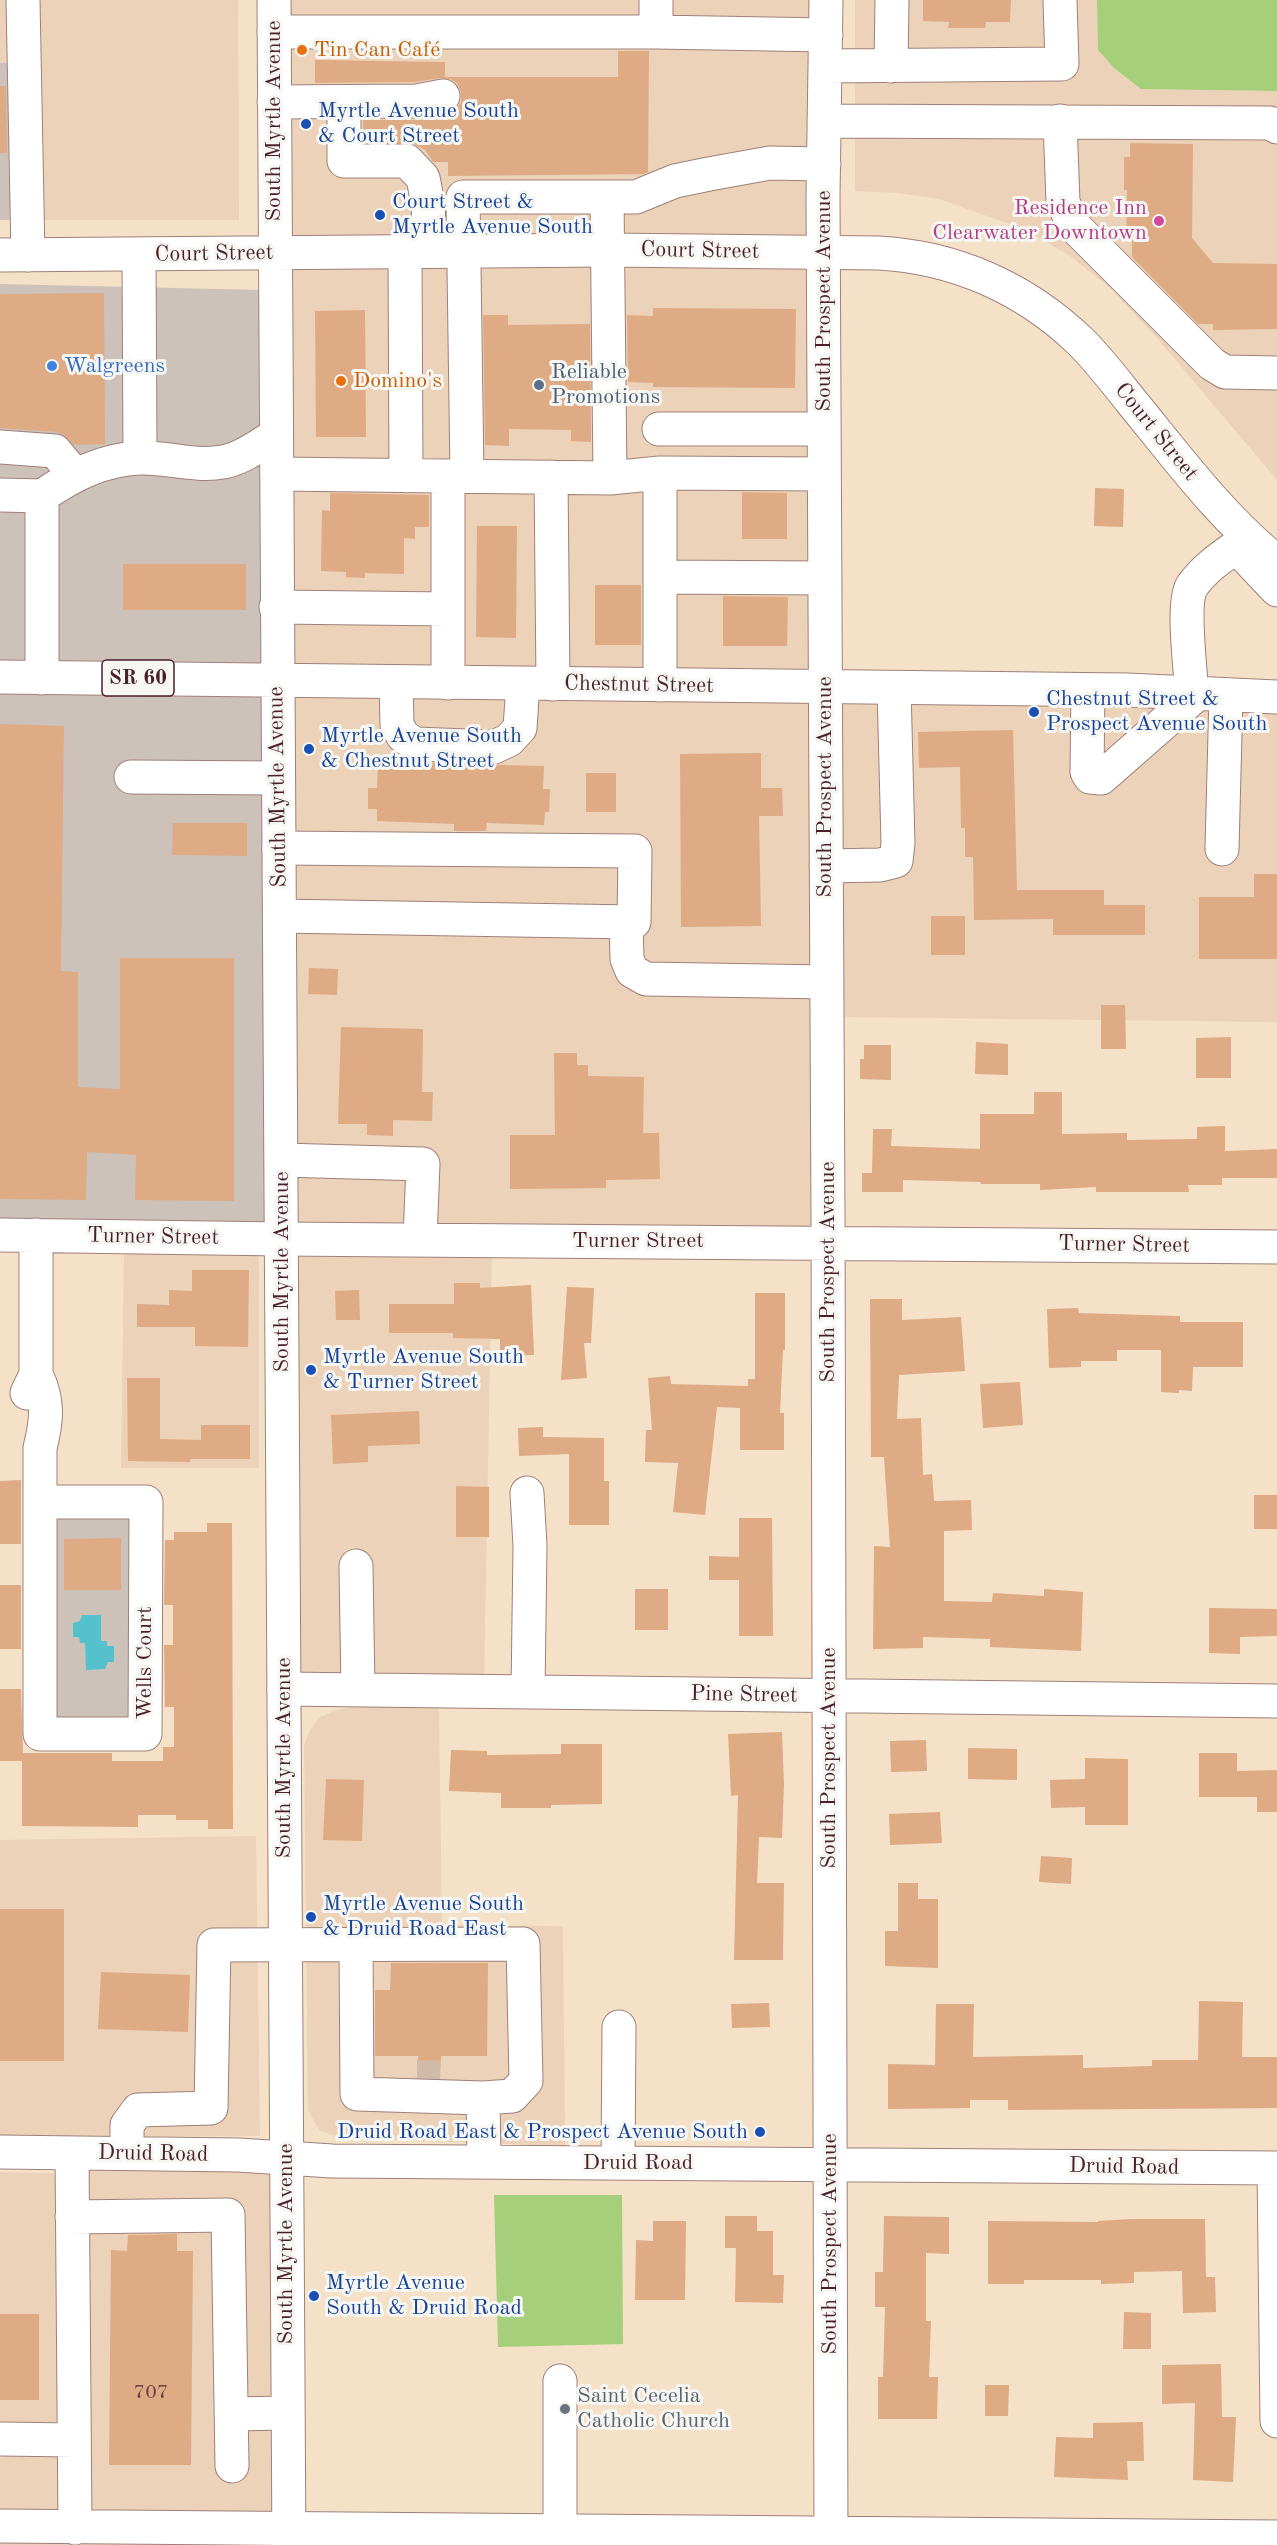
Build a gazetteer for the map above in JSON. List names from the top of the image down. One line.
{"streets":{"street":["South Myrtle Avenue","Court Street","South Prospect Avenue","SR 60","Chestnut Street","Turner Street","Wells Court","Pine Street","Druid Road"]},"crossings":[["South Myrtle Avenue","Court Street"],["South Myrtle Avenue","Chestnut Street"],["South Myrtle Avenue","Turner Street"],["South Myrtle Avenue","Pine Street"],["South Myrtle Avenue","Druid Road"],["Court Street","South Prospect Avenue"],["South Prospect Avenue","Chestnut Street"],["South Prospect Avenue","Turner Street"],["South Prospect Avenue","Pine Street"],["South Prospect Avenue","Druid Road"],["Turner Street","Wells Court"]],"places":["Tin Can Café","Myrtle Avenue South & Court Street","Court Street & Myrtle Avenue South","Residence Inn Clearwater Downtown","Walgreens","Domino's","Reliable Promotions","Chestnut Street & Prospect Avenue South","Myrtle Avenue South & Chestnut Street","Myrtle Avenue South & Turner Street","Myrtle Avenue South & Druid Road East","Druid Road East & Prospect Avenue South","Myrtle Avenue South & Druid Road","Saint Cecelia Catholic Church"],"house_numbers":["707"]}
